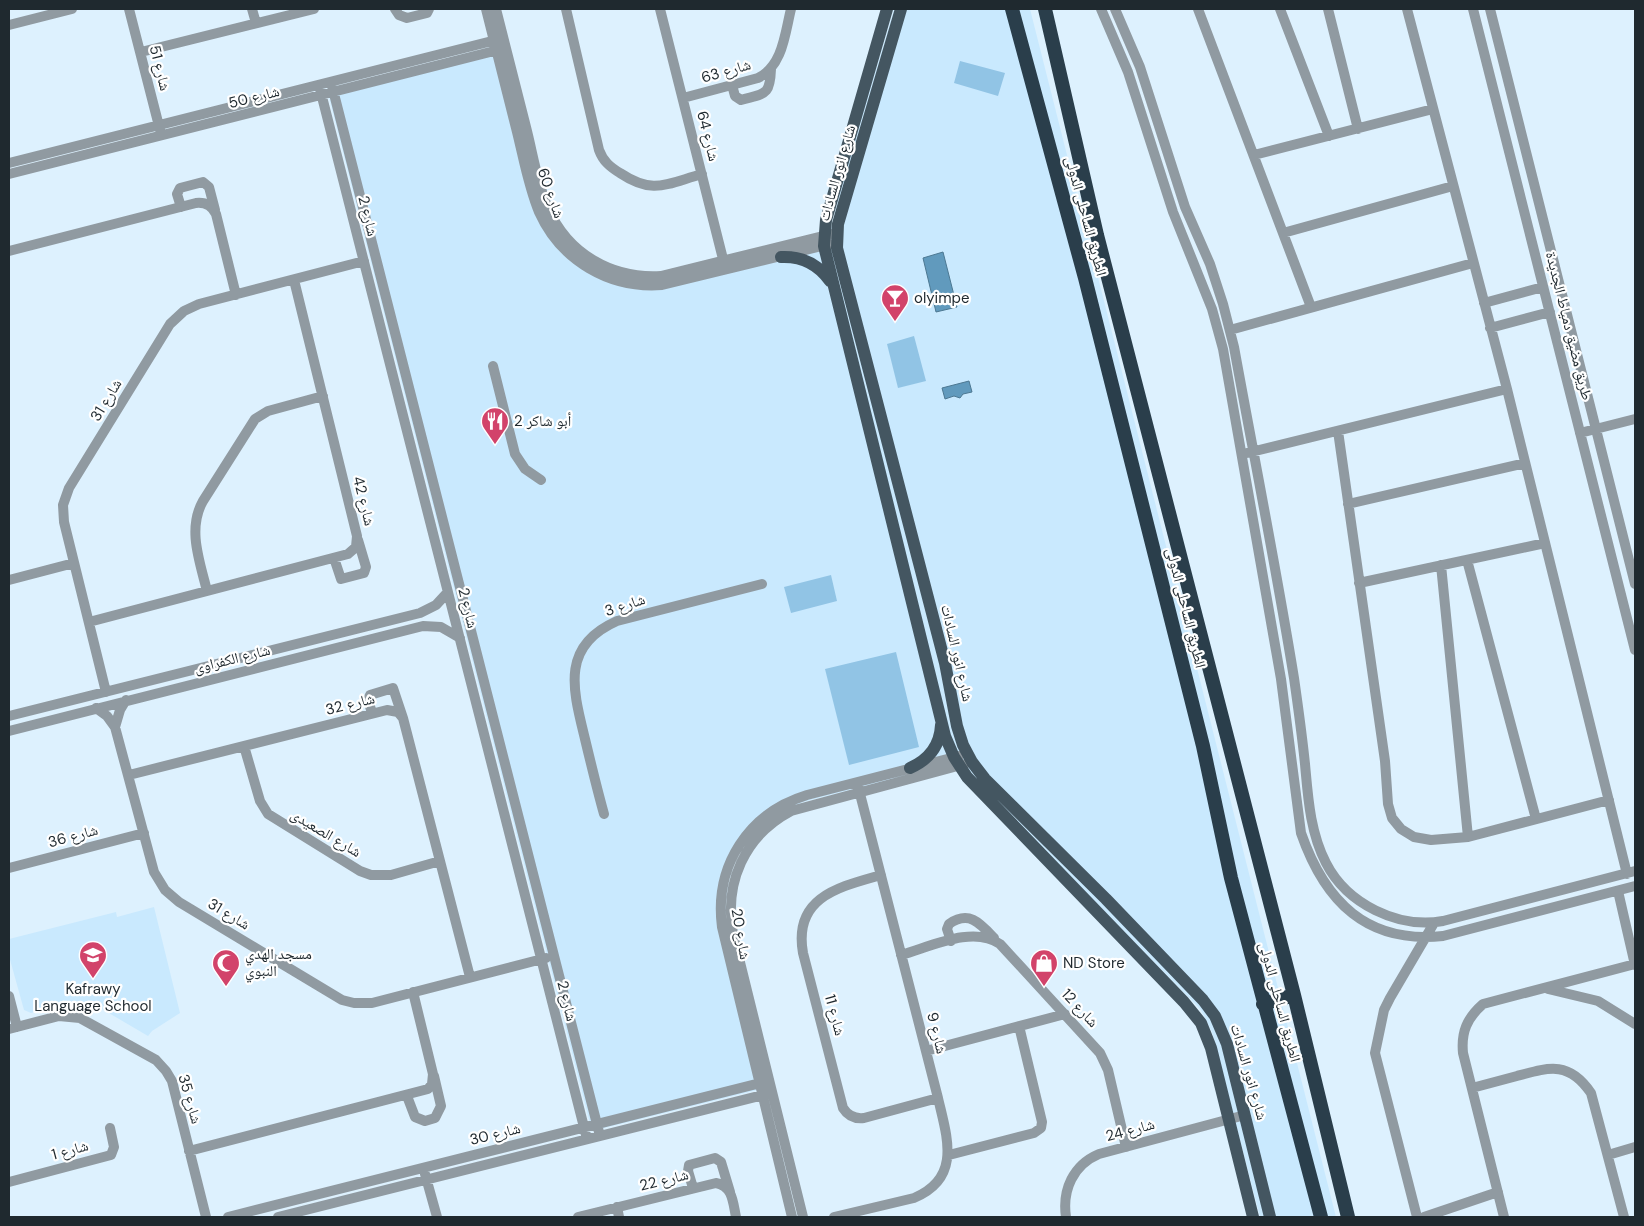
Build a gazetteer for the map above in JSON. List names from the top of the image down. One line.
{"streets":{"highway":["الطريق الساحلى الدولى"],"main road":["شارع انور السادات"],"street":["شارع 51","شارع 63","شارع 50","شارع 64","شارع 60","شارع 2","طريق مضيق دمياط الجديدة","شارع 31","شارع 42","شارع 3","شارع الكفراوى","شارع 32","شارع الصعيدى","شارع 36","شارع 20","شارع 12","شارع 11","شارع 9","شارع 35","شارع 24","شارع 30","شارع 1","شارع 22"]},"crossings":[["شارع 51","شارع 50"],["شارع 63","شارع 64"],["شارع 50","شارع 60"],["شارع 50","شارع 2"],["شارع 64","شارع 60"],["شارع انور السادات","شارع 60"],["شارع انور السادات","شارع 20"],["شارع انور السادات","شارع 24"],["شارع 2","شارع 31"],["شارع 2","شارع الكفراوى"],["شارع 2","شارع 30"],["شارع 31","شارع 42"],["شارع 31","شارع الكفراوى"],["شارع 31","شارع 32"],["شارع 31","شارع 36"],["شارع 32","شارع الصعيدى"],["شارع 20","شارع 9"],["شارع 20","شارع 30"],["شارع 12","شارع 9"],["شارع 12","شارع 24"],["شارع 11","شارع 9"]],"places":{"bar":["olyimpe"],"restaurant":["أبو شاكر 2"],"school or university":["Kafrawy Language School"],"mosque":["مسجد الهدي النبوي"],"shop":["ND Store"]}}
